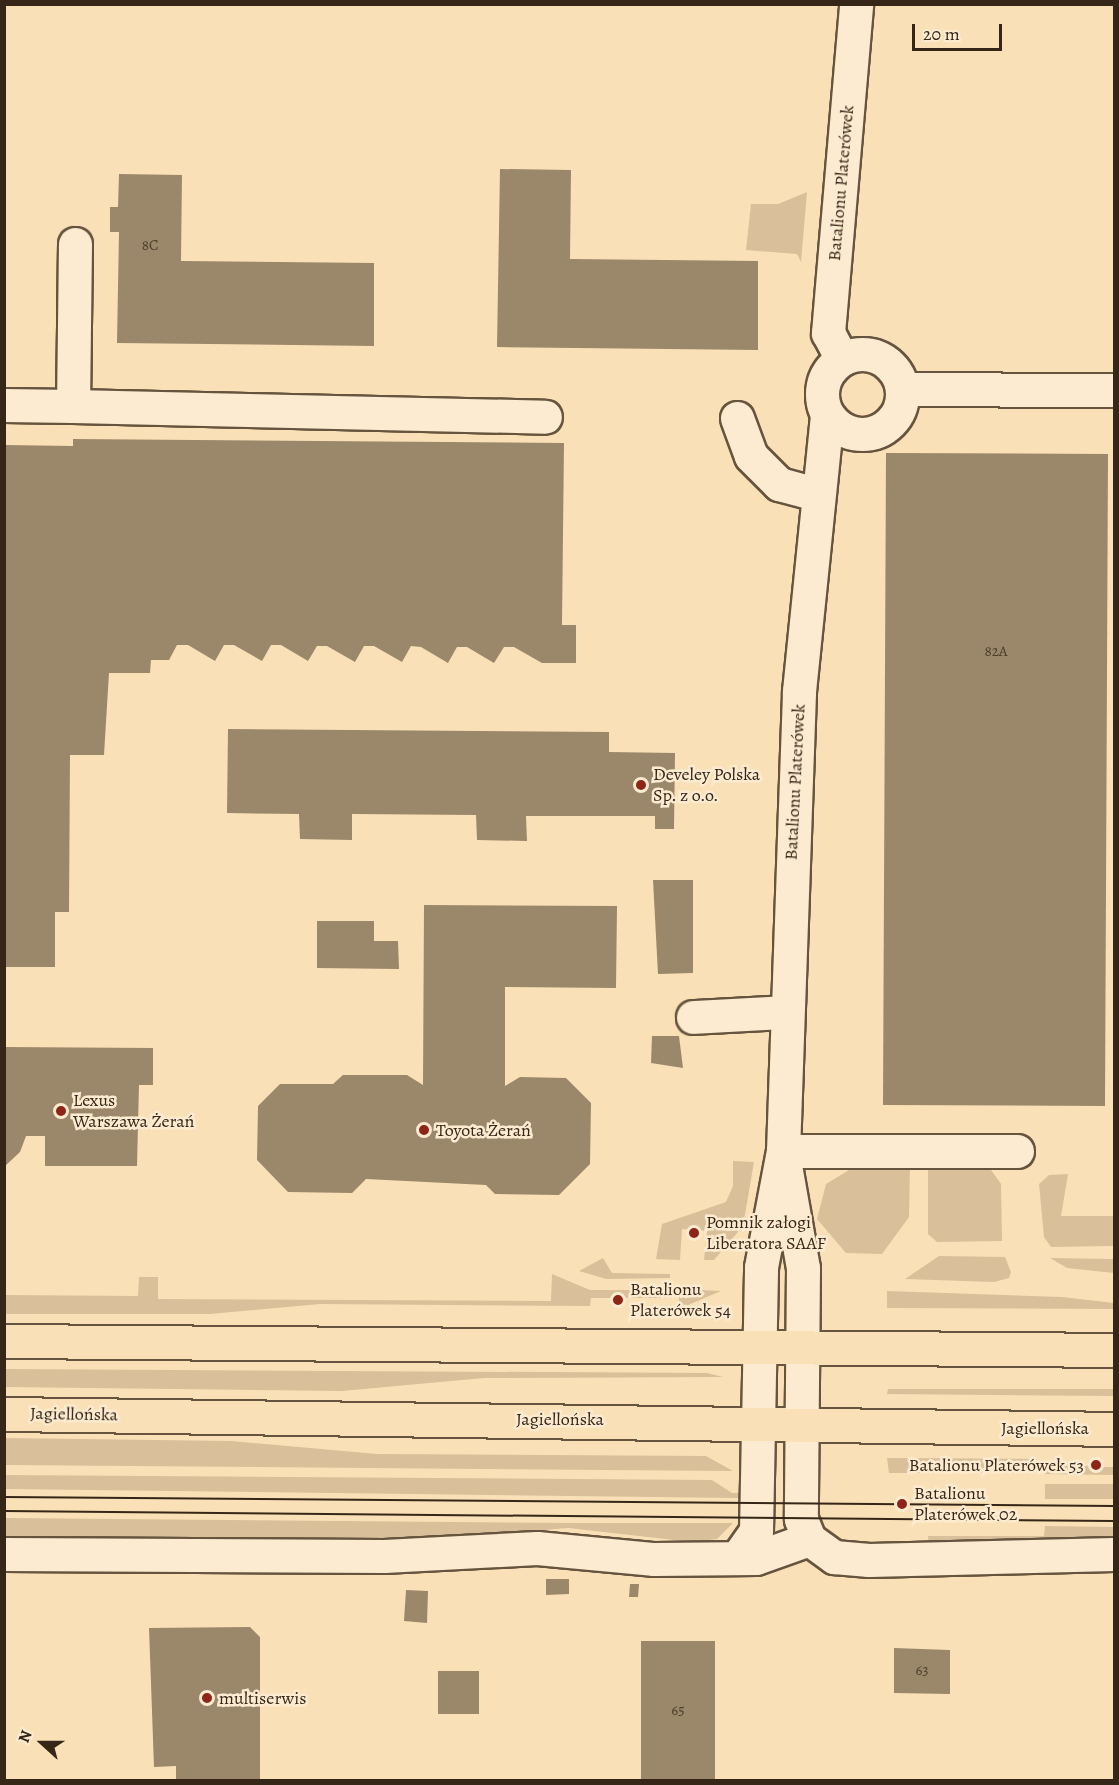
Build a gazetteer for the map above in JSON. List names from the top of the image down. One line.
{"streets":{"main road":["Jagiellońska"],"street":["Batalionu Platerówek"]},"crossings":[["Batalionu Platerówek","Jagiellońska"]],"places":["Develey Polska Sp. z o.o.","Lexus Warszawa Żerań","Toyota Żerań","Pomnik załogi Liberatora SAAF","Batalionu Platerówek 54","Batalionu Platerówek 53","Batalionu Platerówek 02","multiserwis"],"house_numbers":["8C","82A","63","65"],"scale_bar":"20 m","north":"left"}
